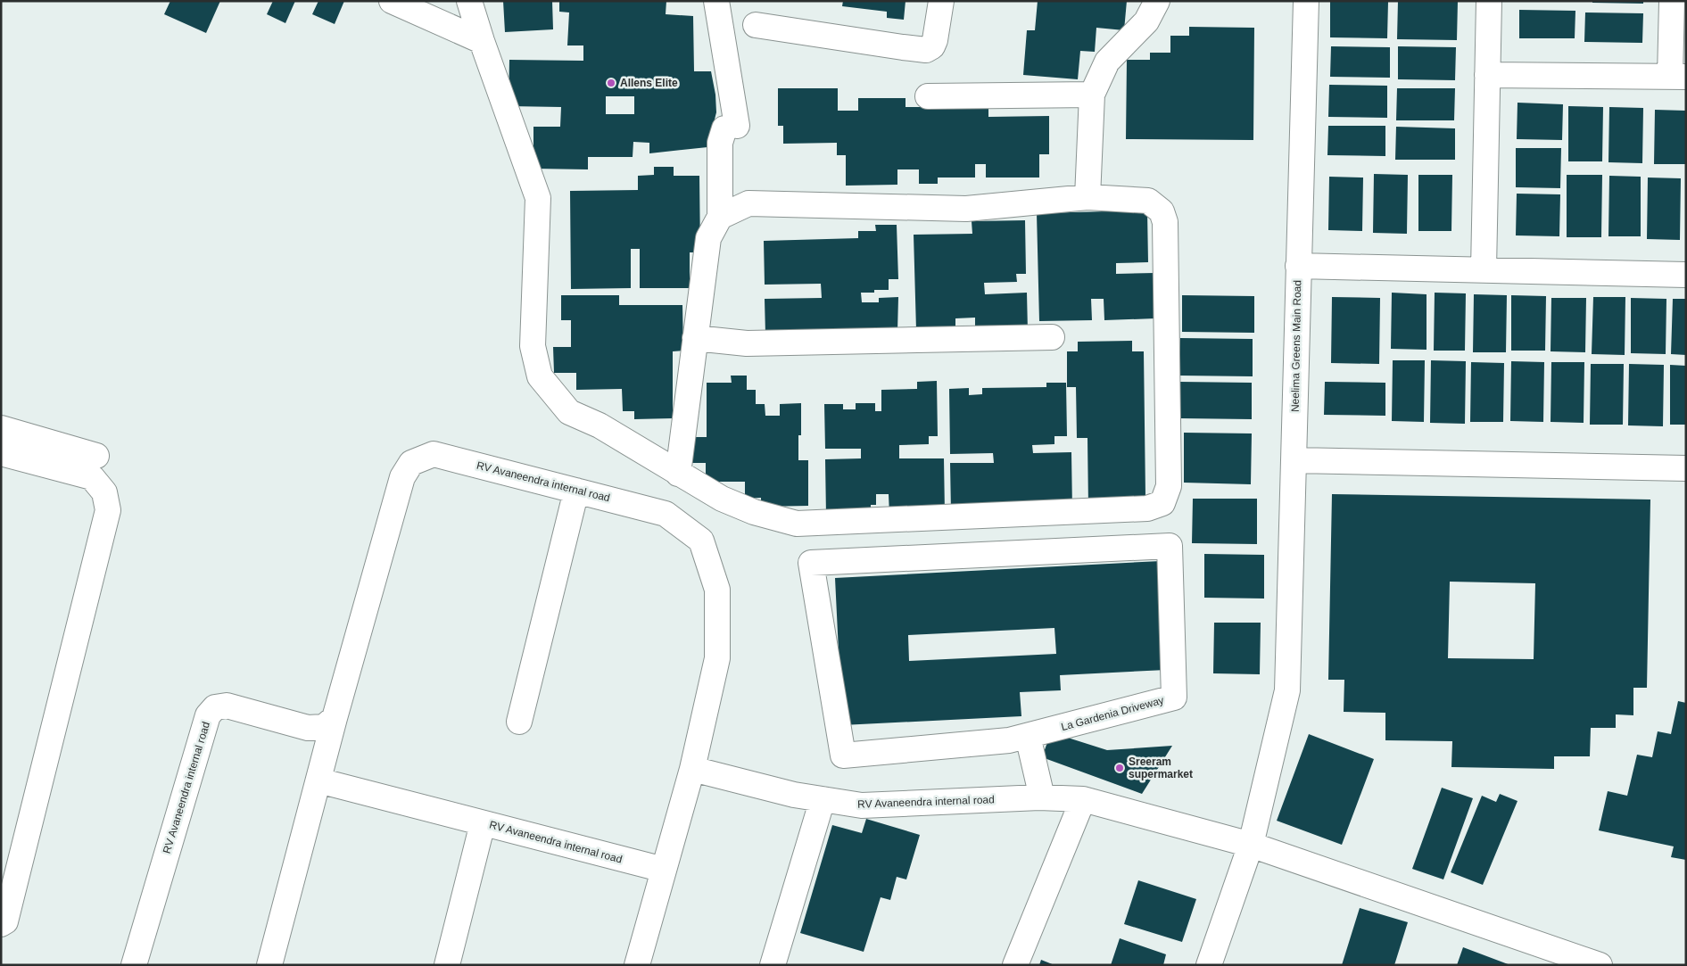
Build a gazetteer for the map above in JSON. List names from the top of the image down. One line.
{"streets":{"street":["Neelima Greens Main Road","RV Avaneendra internal road","La Gardenia Driveway"]},"crossings":[["Neelima Greens Main Road","RV Avaneendra internal road"]],"places":["Allens Elite","Sreeram supermarket"]}
